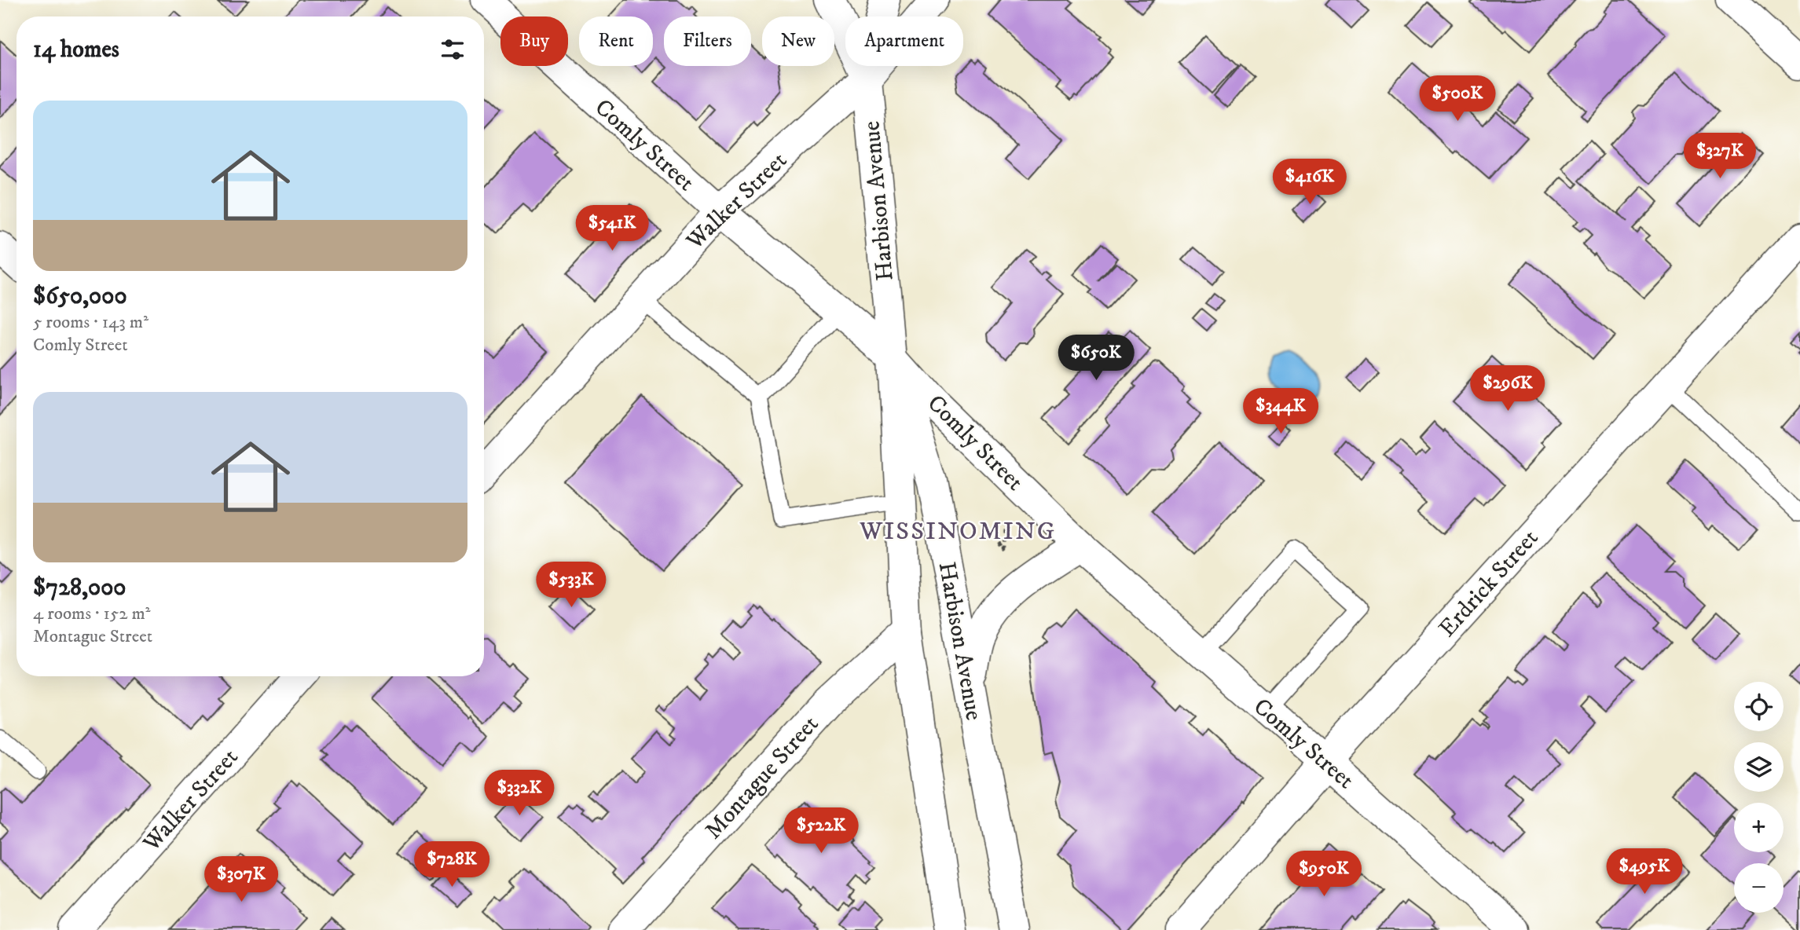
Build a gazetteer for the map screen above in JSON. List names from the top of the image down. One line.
{"streets":{"street":["Comly Street","Walker Street","Harbison Avenue","Erdrick Street","Montague Street"]},"crossings":[["Comly Street","Walker Street"],["Comly Street","Harbison Avenue"],["Comly Street","Erdrick Street"],["Walker Street","Harbison Avenue"],["Harbison Avenue","Montague Street"]],"districts":["WISSINOMING"],"page":{"chip":["Buy","Rent","Filters","New","Apartment"],"heading":"14 homes","price":["$500K","$327K","$416K","$541K","$650K","$296K","$344K","$533K","$332K","$522K","$728K","$495K","$950K","$307K"],"list":[{"name":"$650,000","note":"5 rooms · 143 m² · Comly Street"},{"name":"$728,000","note":"4 rooms · 152 m² · Montague Street"}],"map_buttons":["+","−"]}}
